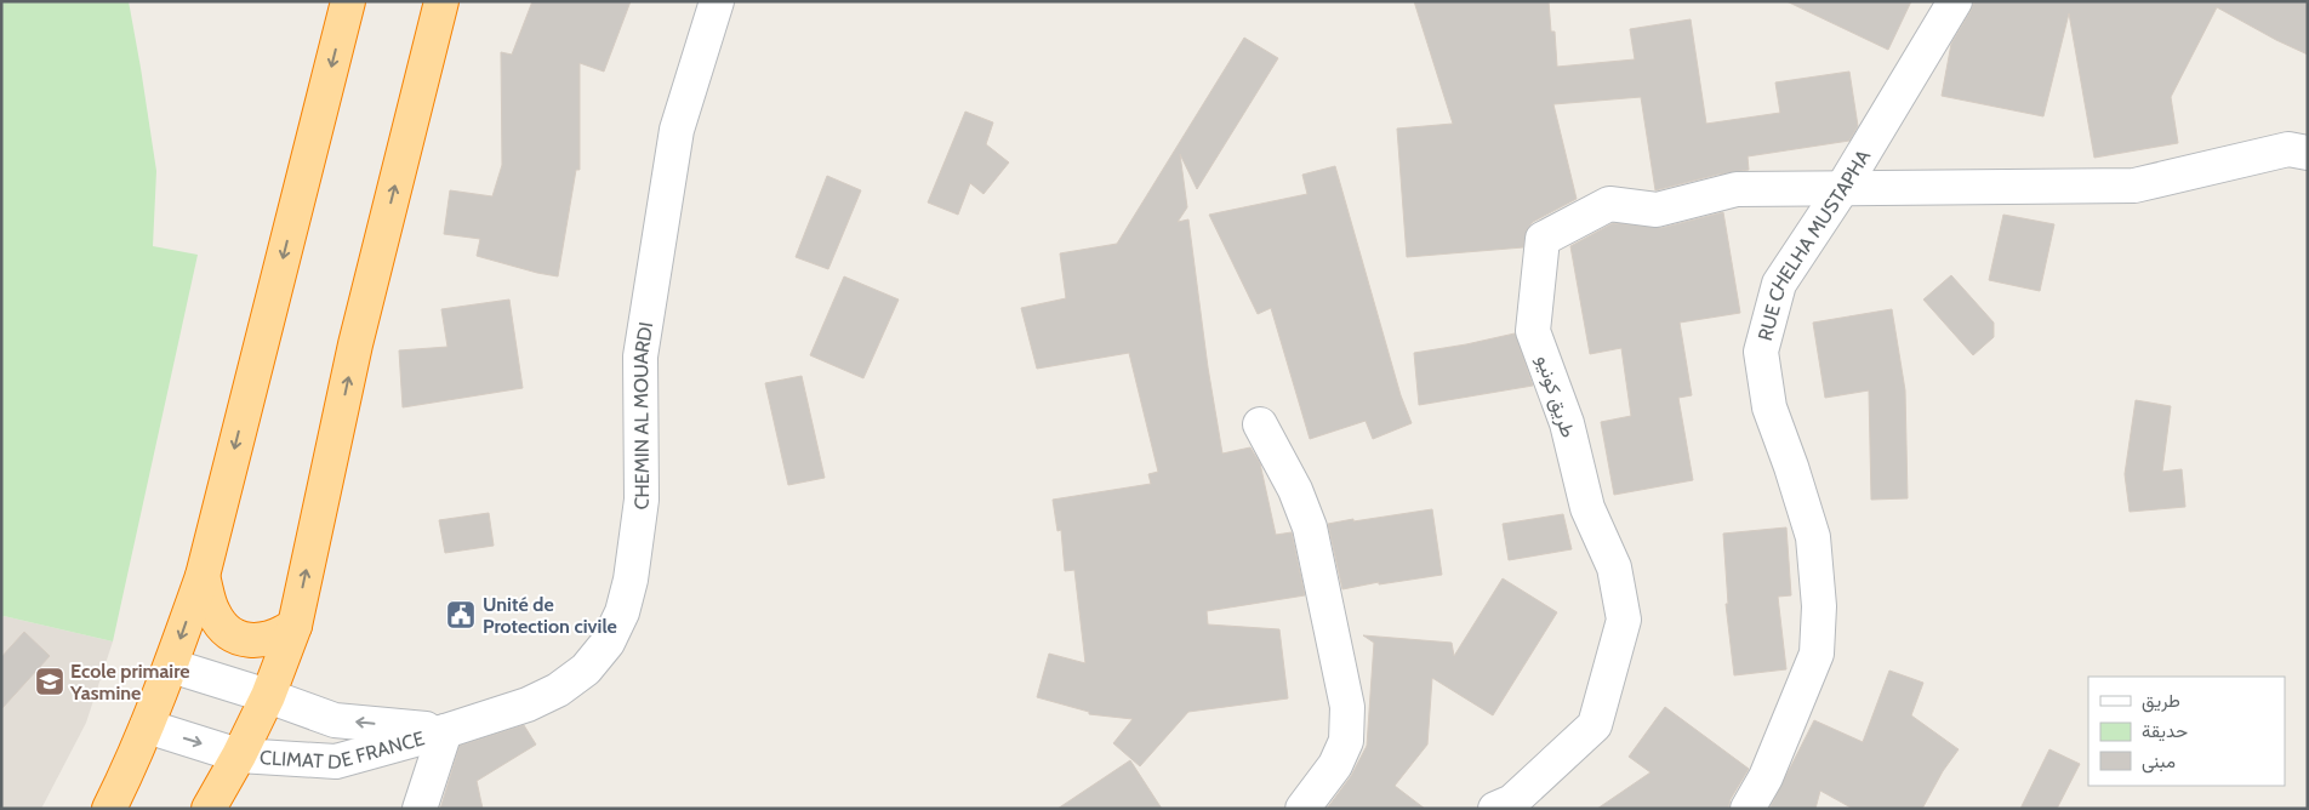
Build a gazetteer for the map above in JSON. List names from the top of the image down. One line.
{"streets":{"street":["RUE CHELHA MUSTAPHA","طريق كونيو","CHEMIN AL MOUARDI","CLIMAT DE FRANCE"]},"crossings":[["RUE CHELHA MUSTAPHA","طريق كونيو"],["CHEMIN AL MOUARDI","CLIMAT DE FRANCE"]],"places":{"public building":["Unité de Protection civile"],"school or university":["Ecole primaire Yasmine"]},"legend":["طريق","حديقة","مبنى"]}
